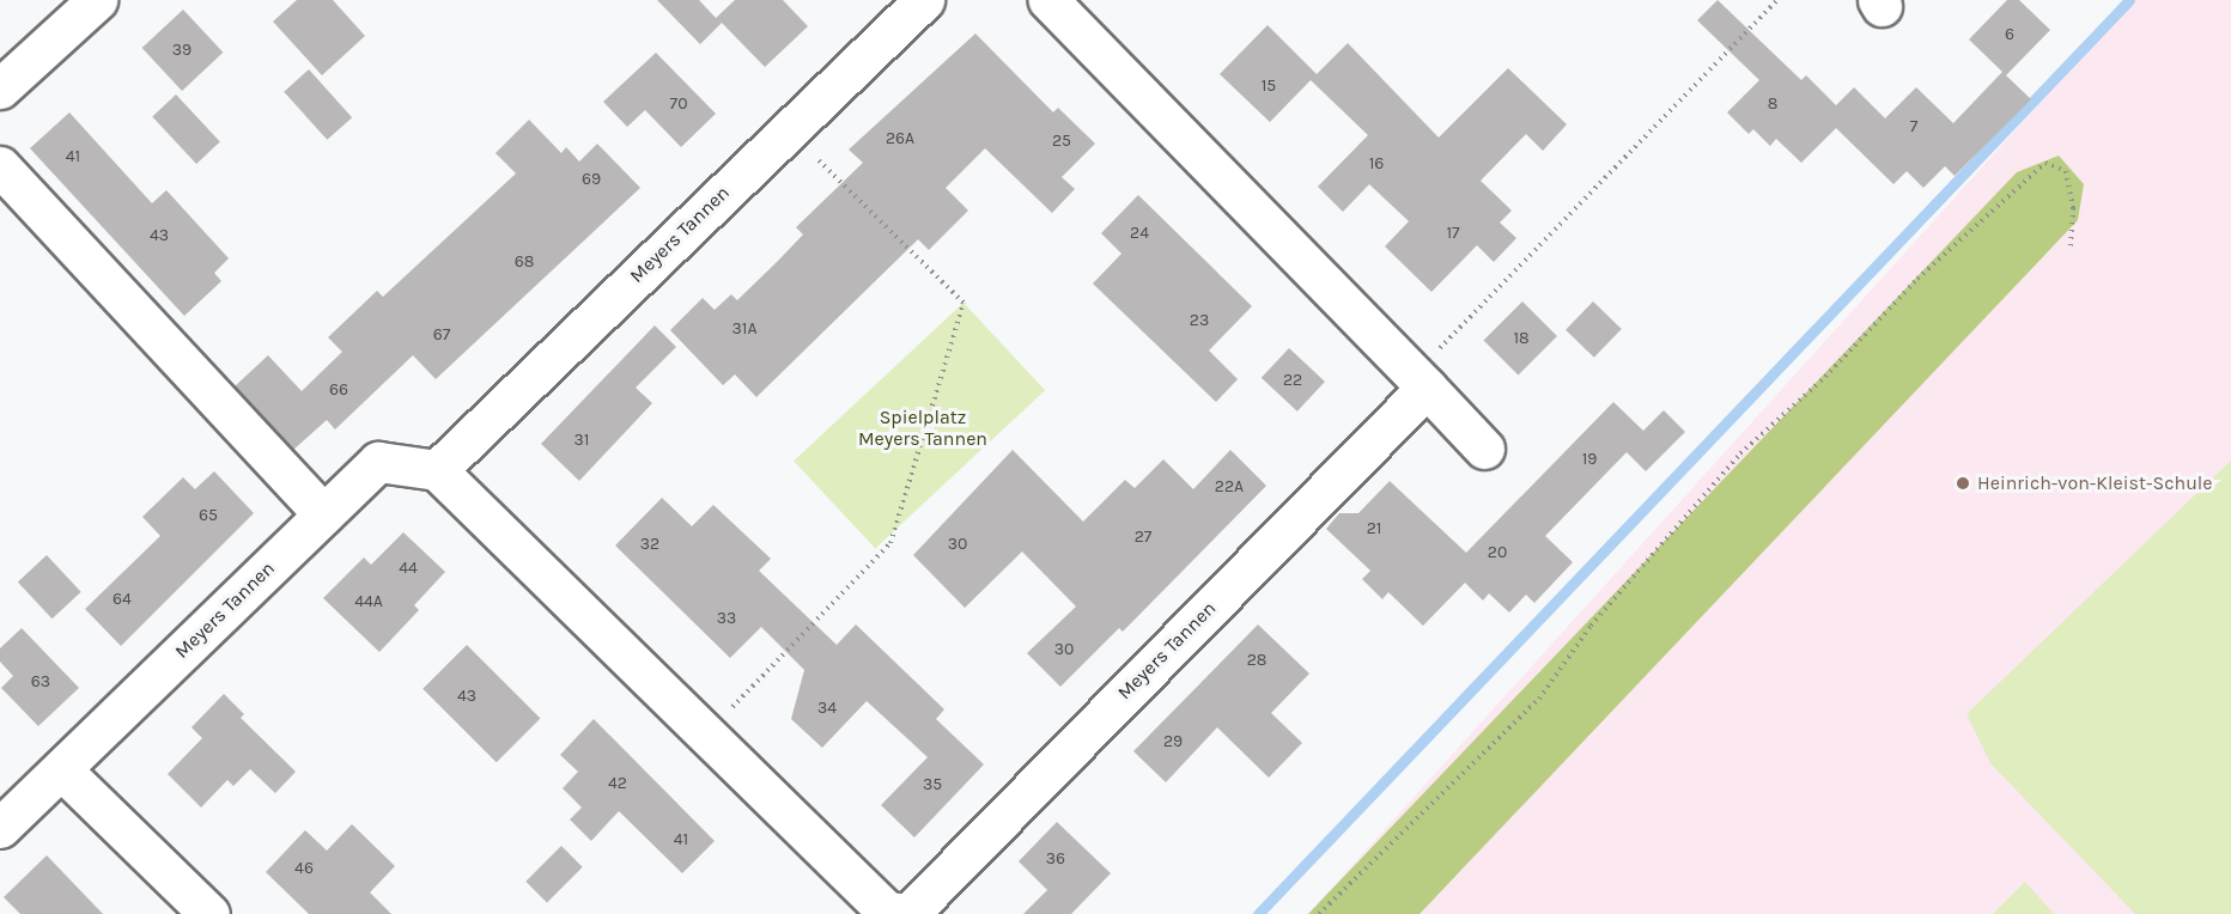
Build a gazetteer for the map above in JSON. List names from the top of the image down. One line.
{"streets":{"street":["Meyers Tannen"]},"parks":["Spielplatz Meyers Tannen"],"places":["Heinrich-von-Kleist-Schule"],"house_numbers":["6","39","15","70","8","7","26A","25","41","16","69","24","17","43","68","23","31A","67","18","22","66","31","19","22A","65","21","27","32","30","20","44","64","44A","33","30","28","63","43","34","29","42","35","41","36","46"]}
